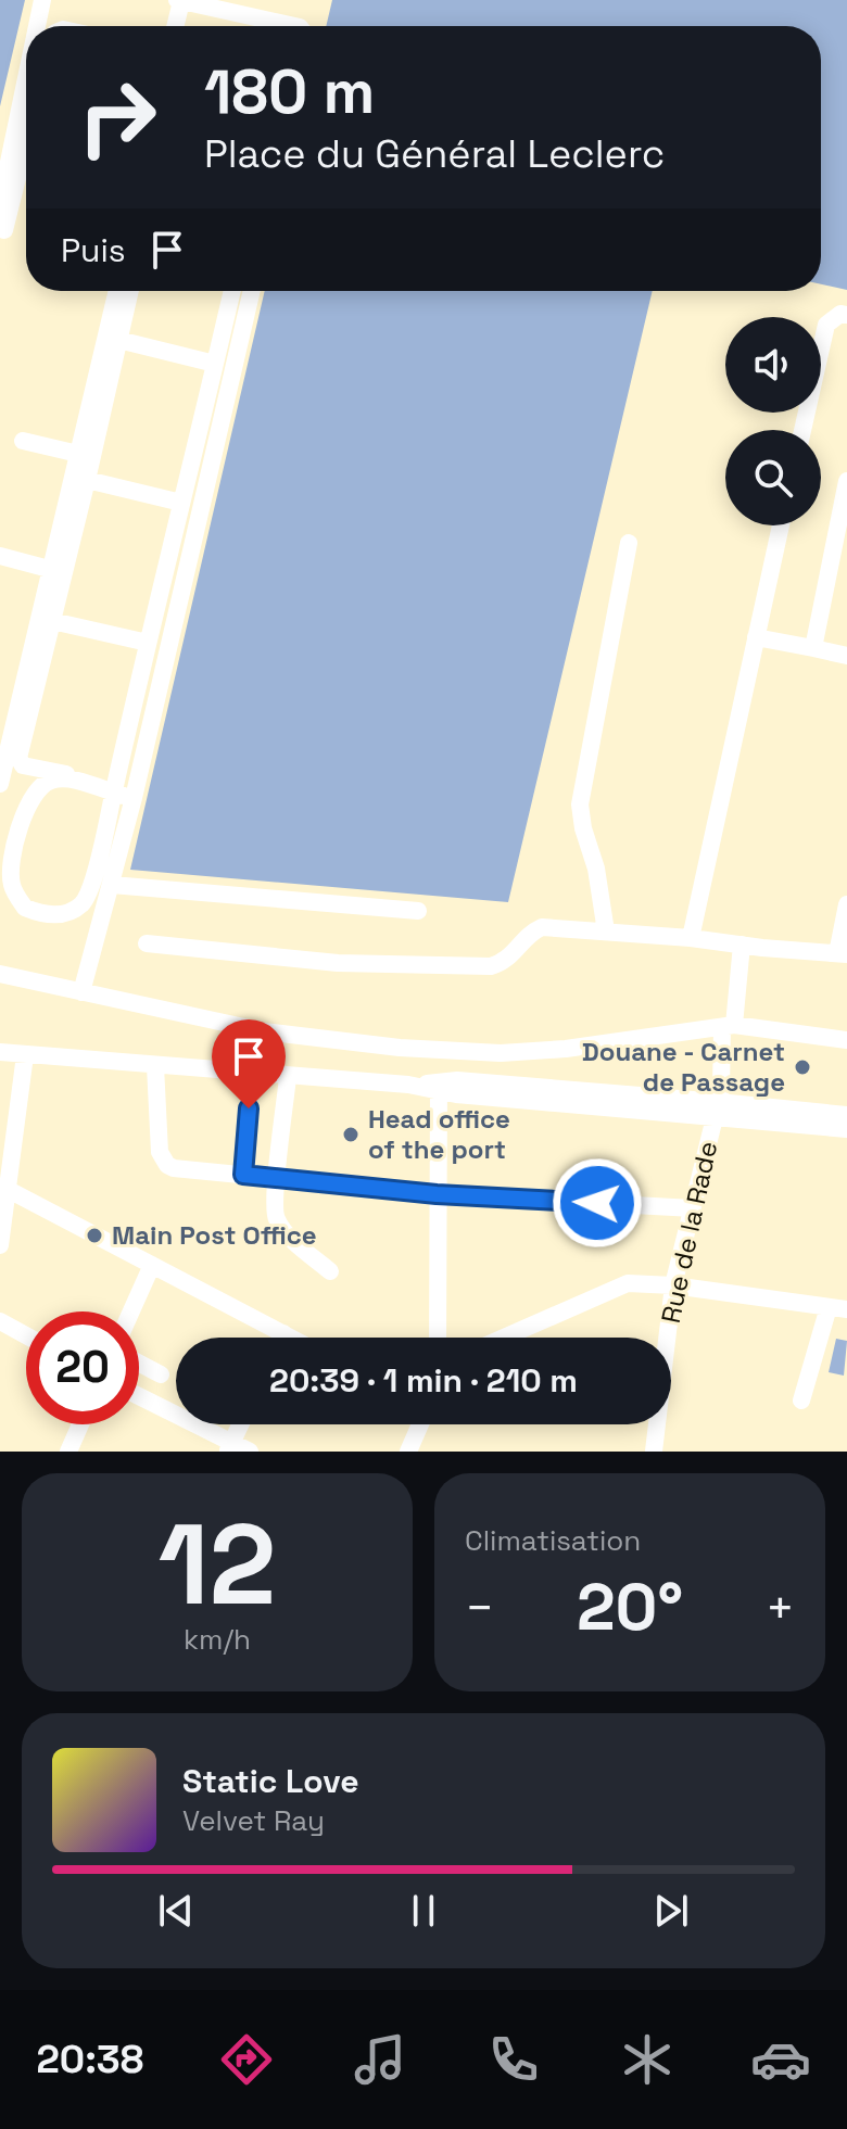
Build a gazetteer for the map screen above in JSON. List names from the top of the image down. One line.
{"streets":{"street":["Rue de la Rade"]},"places":["Douane - Carnet de Passage","Head office of the port","Main Post Office"],"page":{"turn":["180 m","Place du Général Leclerc"],"then":"Puis","limit":"20","trip":"20:39 · 1 min · 210 m","tile":[["12","km/h"],"Climatisation"],"heat":["−","20°","+"],"song":["Static Love","Velvet Ray"],"tabs":"20:38"}}
